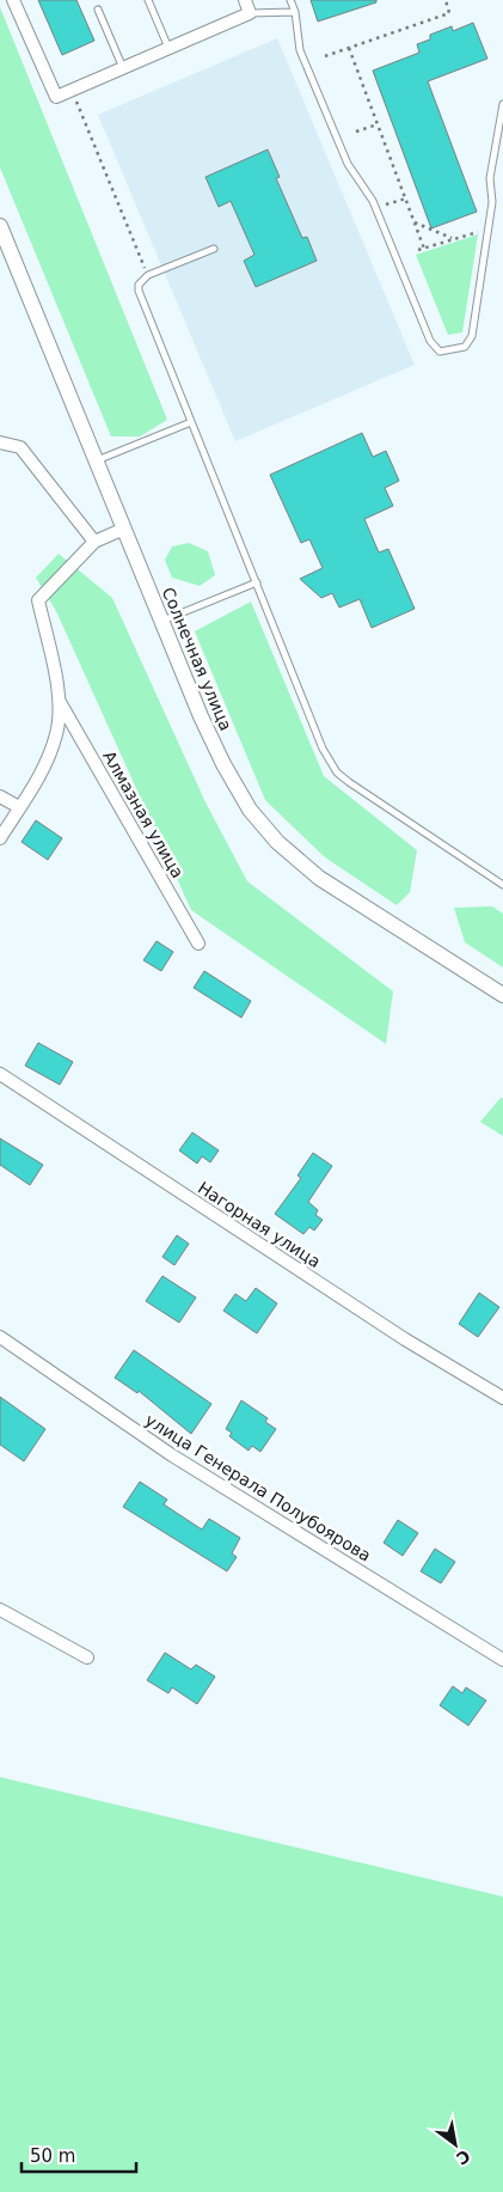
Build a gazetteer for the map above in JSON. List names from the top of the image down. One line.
{"streets":{"street":["Солнечная улица","Алмазная улица","Нагорная улица","улица Генерала Полубоярова"]},"scale_bar":"50 m","north":"bottom right"}
